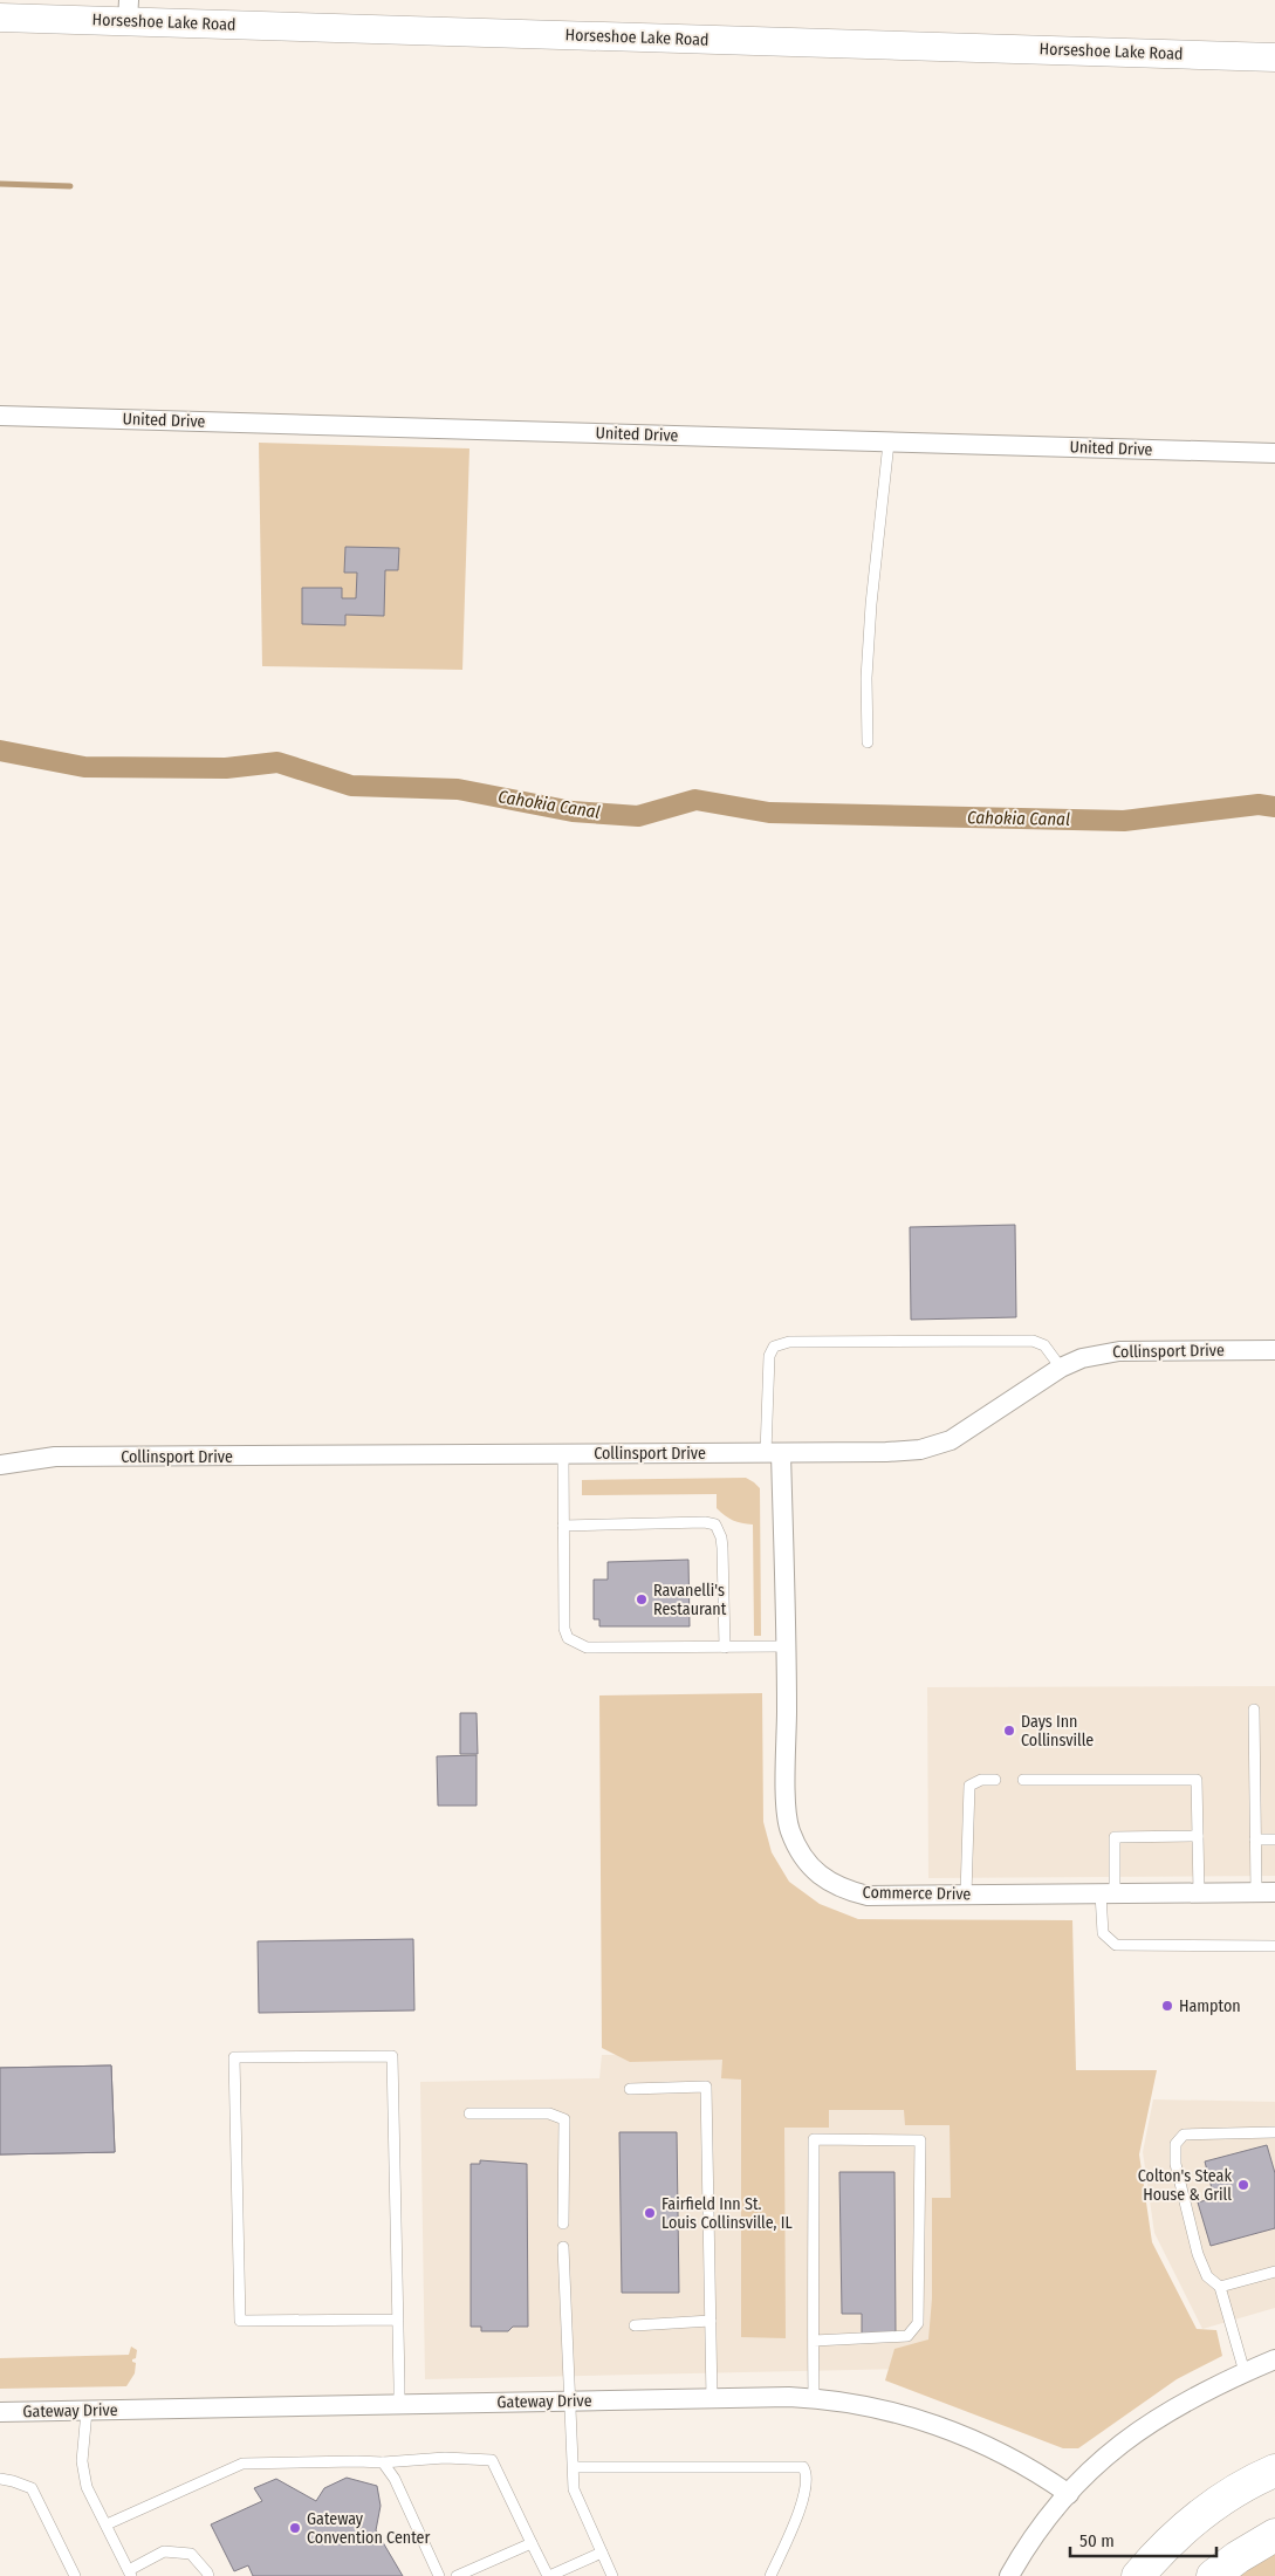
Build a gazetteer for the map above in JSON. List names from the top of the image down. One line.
{"streets":{"main road":["Horseshoe Lake Road"],"street":["United Drive","Collinsport Drive","Commerce Drive","Gateway Drive"]},"crossings":[["Collinsport Drive","Commerce Drive"]],"water":["Cahokia Canal"],"places":["Ravanelli's Restaurant","Days Inn Collinsville","Hampton","Colton's Steak House & Grill","Fairfield Inn St. Louis Collinsville, IL","Gateway Convention Center"],"scale_bar":"50 m"}
